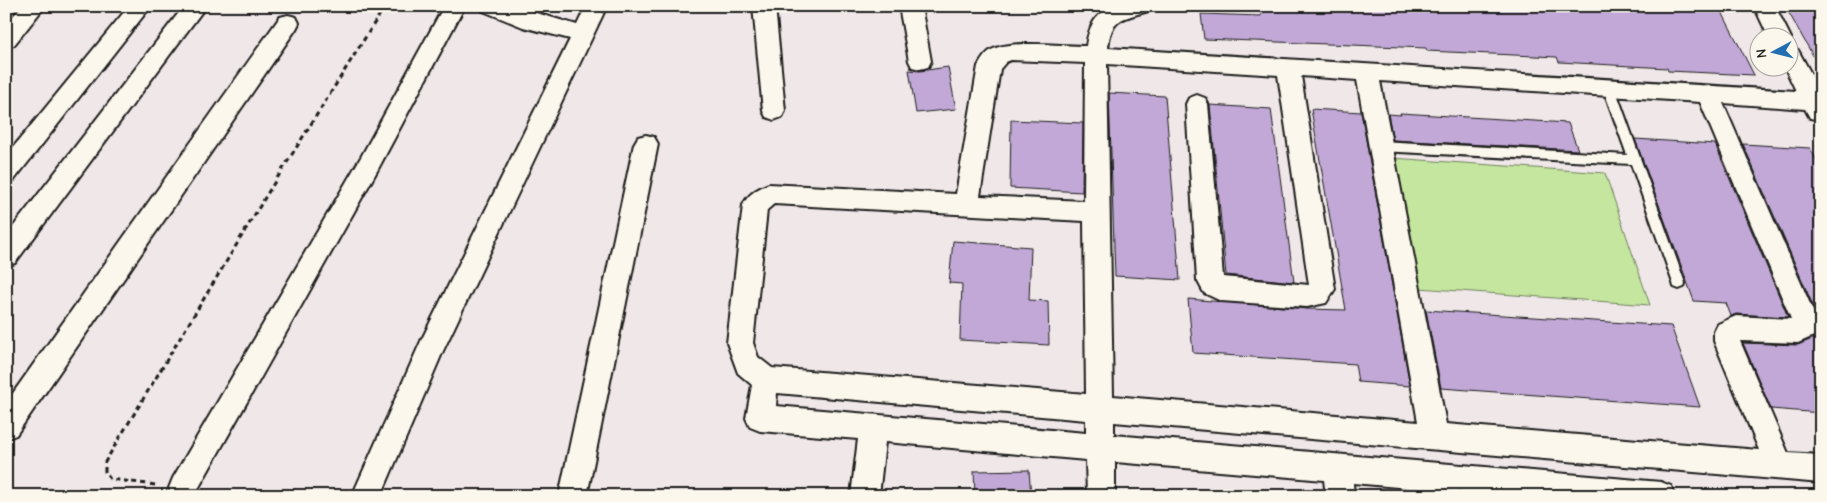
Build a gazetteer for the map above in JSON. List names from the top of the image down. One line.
{"north":"left"}
